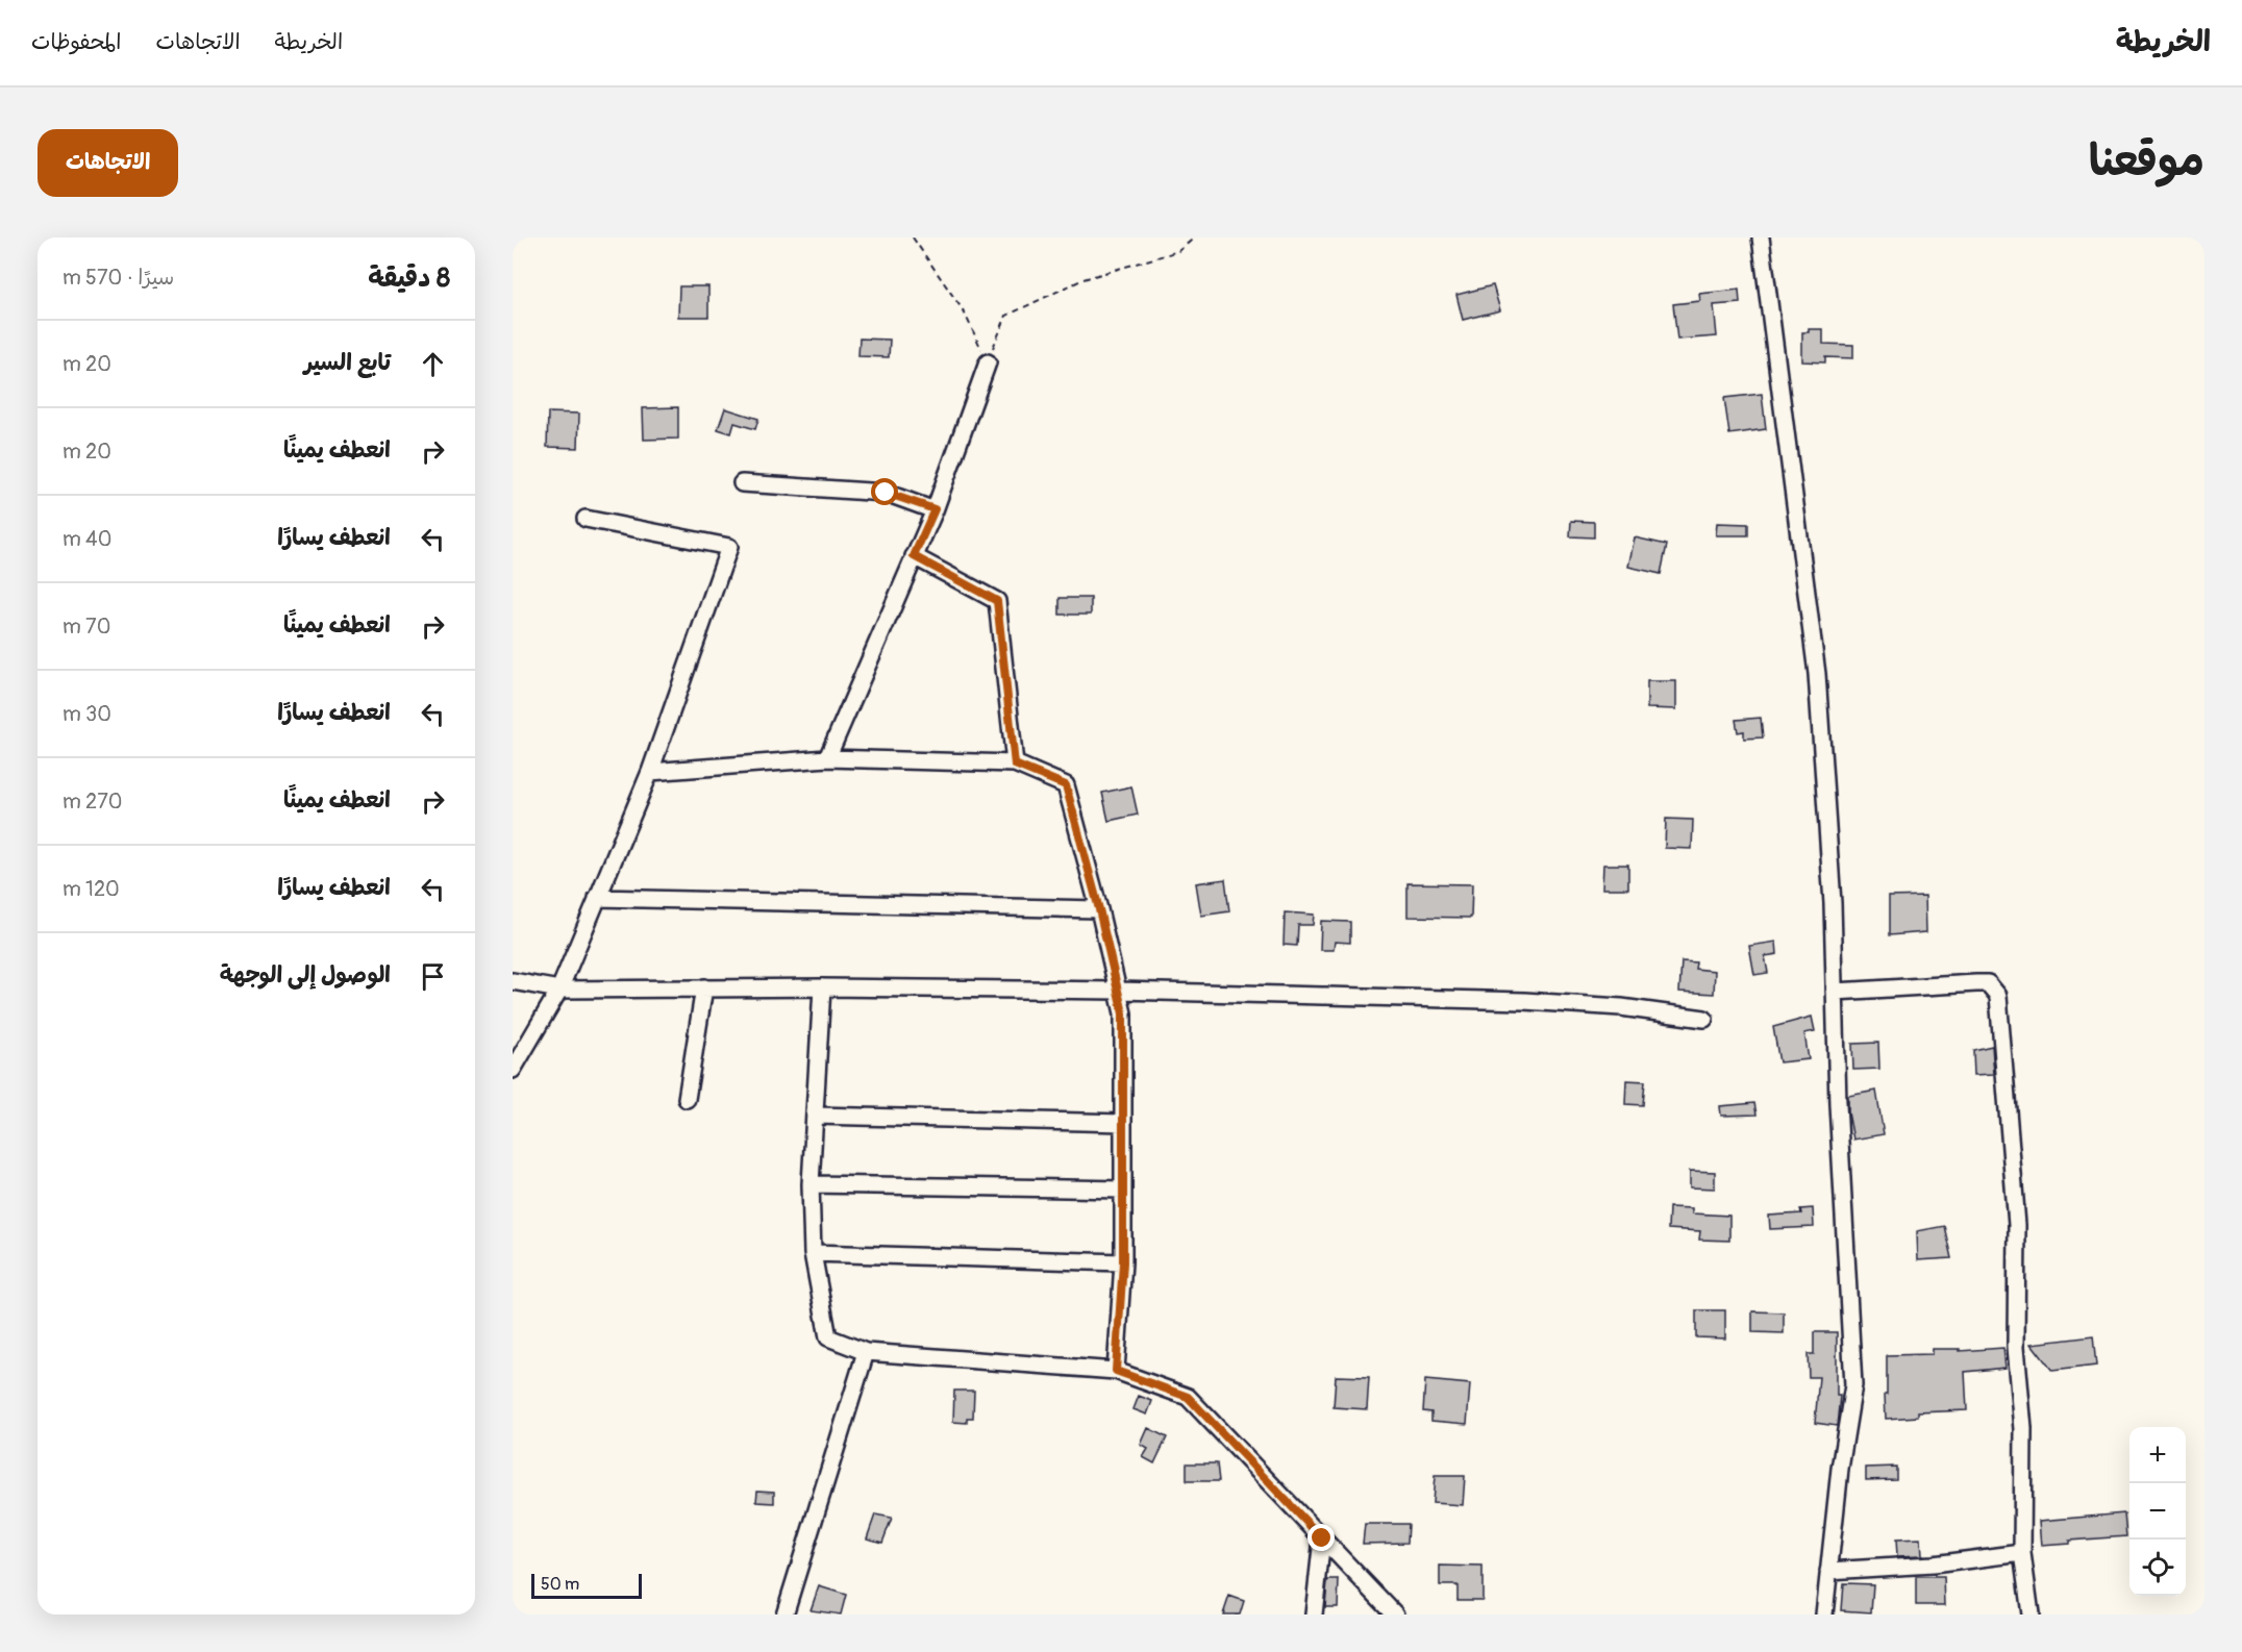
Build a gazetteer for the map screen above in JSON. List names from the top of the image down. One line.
{"scale_bar":"50 m","page":{"header":"الخريطة","nav":["الخريطة","الاتجاهات","المحفوظات"],"title":"موقعنا","buttons":"الاتجاهات","heading":["8 دقيقة","سيرًا · 570 m"],"list":[["تابع السير","20 m"],["انعطف يمينًا","20 m"],["انعطف يسارًا","40 m"],["انعطف يمينًا","70 m"],["انعطف يسارًا","30 m"],["انعطف يمينًا","270 m"],["انعطف يسارًا","120 m"],"الوصول إلى الوجهة"],"map_buttons":["+","−"],"scale":"50 m"}}
